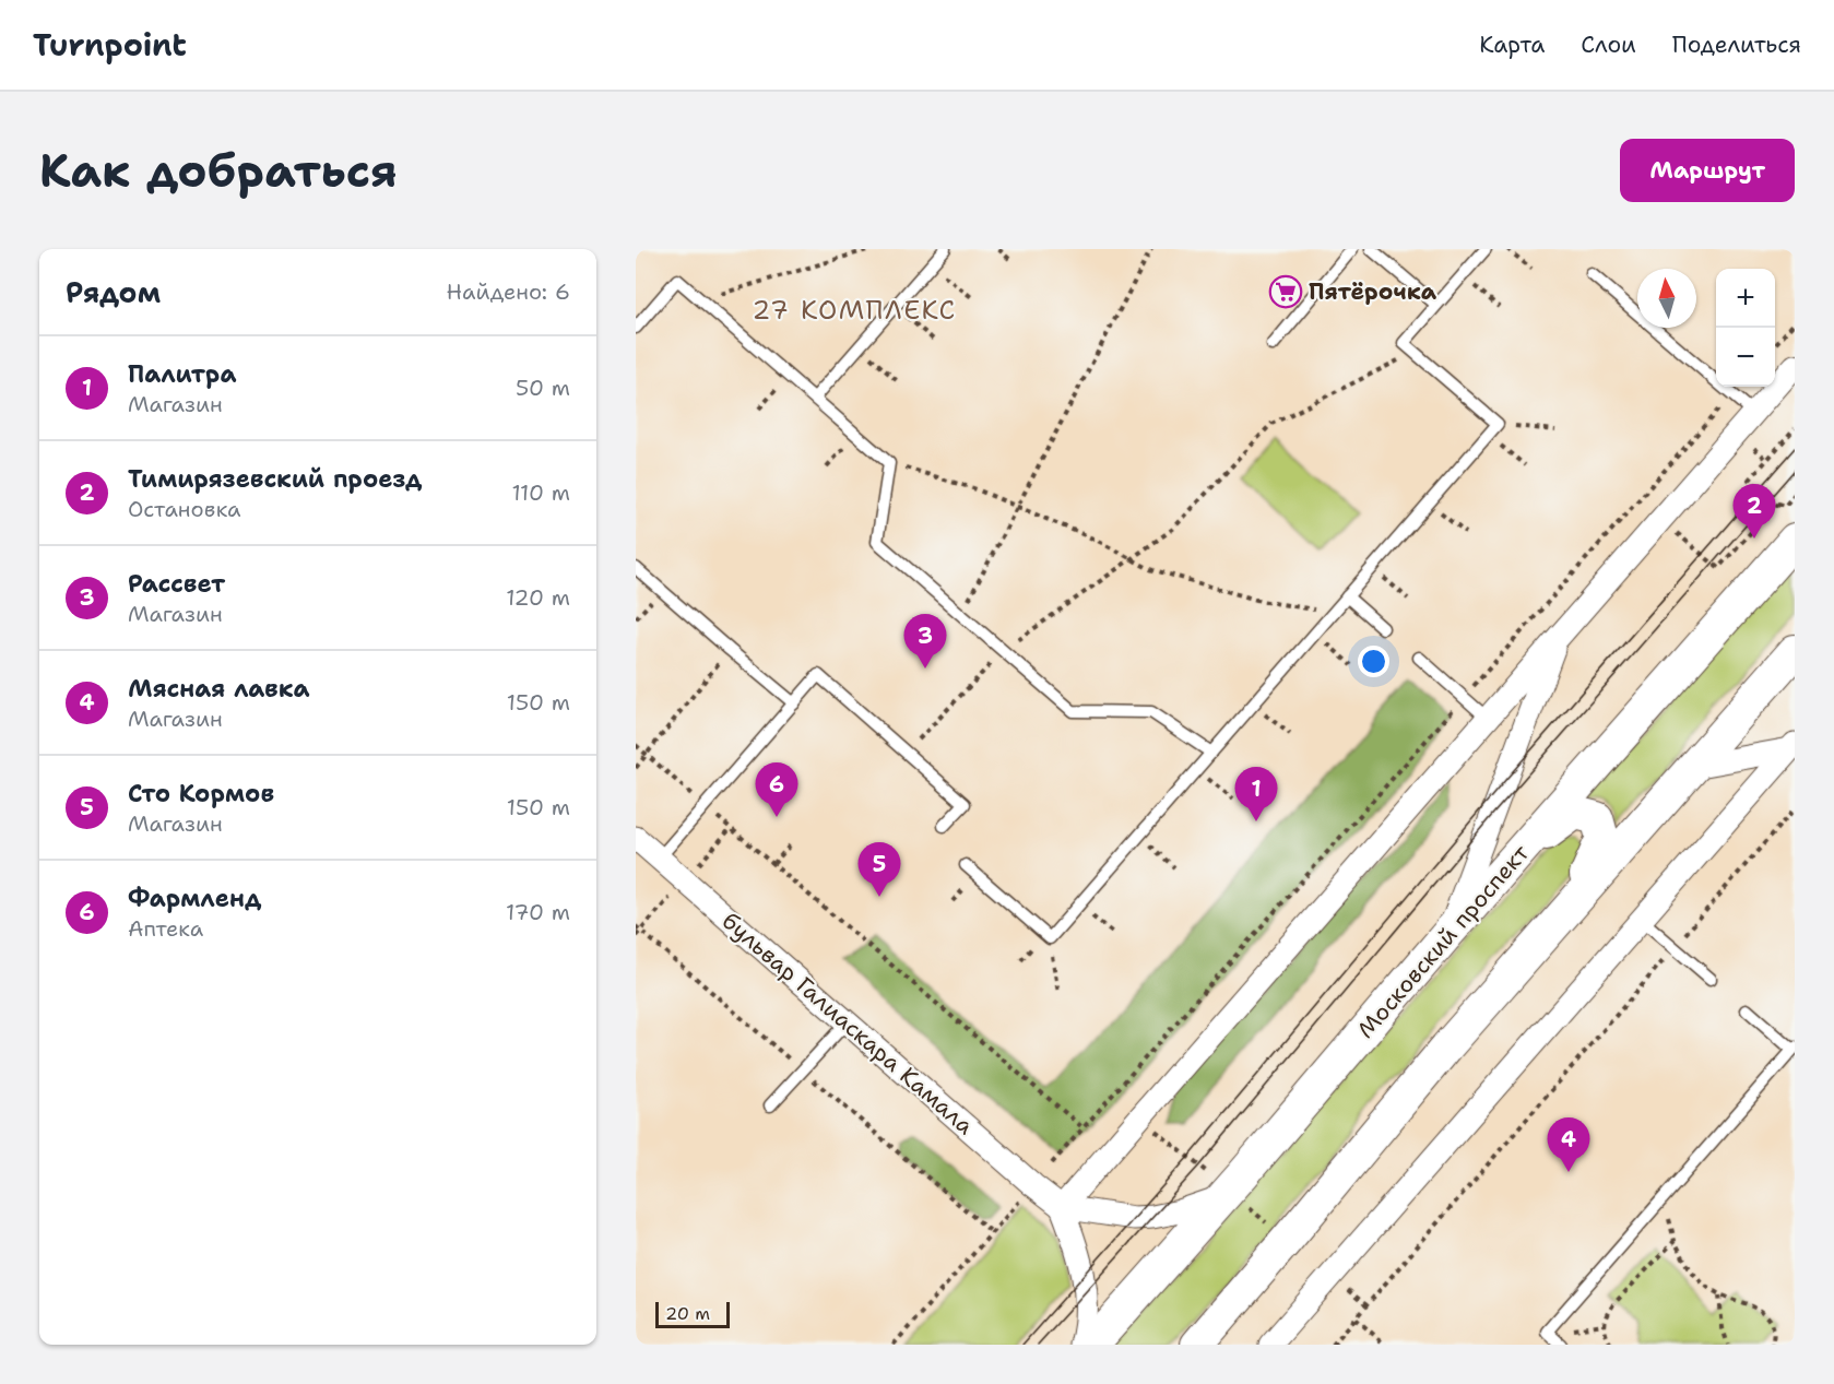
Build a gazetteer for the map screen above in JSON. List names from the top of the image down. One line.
{"streets":{"main road":["Московский проспект"],"street":["бульвар Галиаскара Камала"]},"crossings":[["Московский проспект","бульвар Галиаскара Камала"]],"districts":["27 КОМПЛЕКС"],"places":{"supermarket":["Пятёрочка"]},"scale_bar":"20 m","north":"top","page":{"header":"Turnpoint","nav":["Карта","Слои","Поделиться"],"buttons":"Маршрут","title":"Как добраться","heading":["Рядом","Найдено: 6"],"map_buttons":["+","−"],"list":[{"mark":"1","name":"Палитра","note":"Магазин","value":"50 m"},{"mark":"2","name":"Тимирязевский проезд","note":"Остановка","value":"110 m"},{"mark":"3","name":"Рассвет","note":"Магазин","value":"120 m"},{"mark":"4","name":"Мясная лавка","note":"Магазин","value":"150 m"},{"mark":"5","name":"Сто Кормов","note":"Магазин","value":"150 m"},{"mark":"6","name":"Фармленд","note":"Аптека","value":"170 m"}],"pins":["2","3","6","1","5","4"],"scale":"20 m"}}
